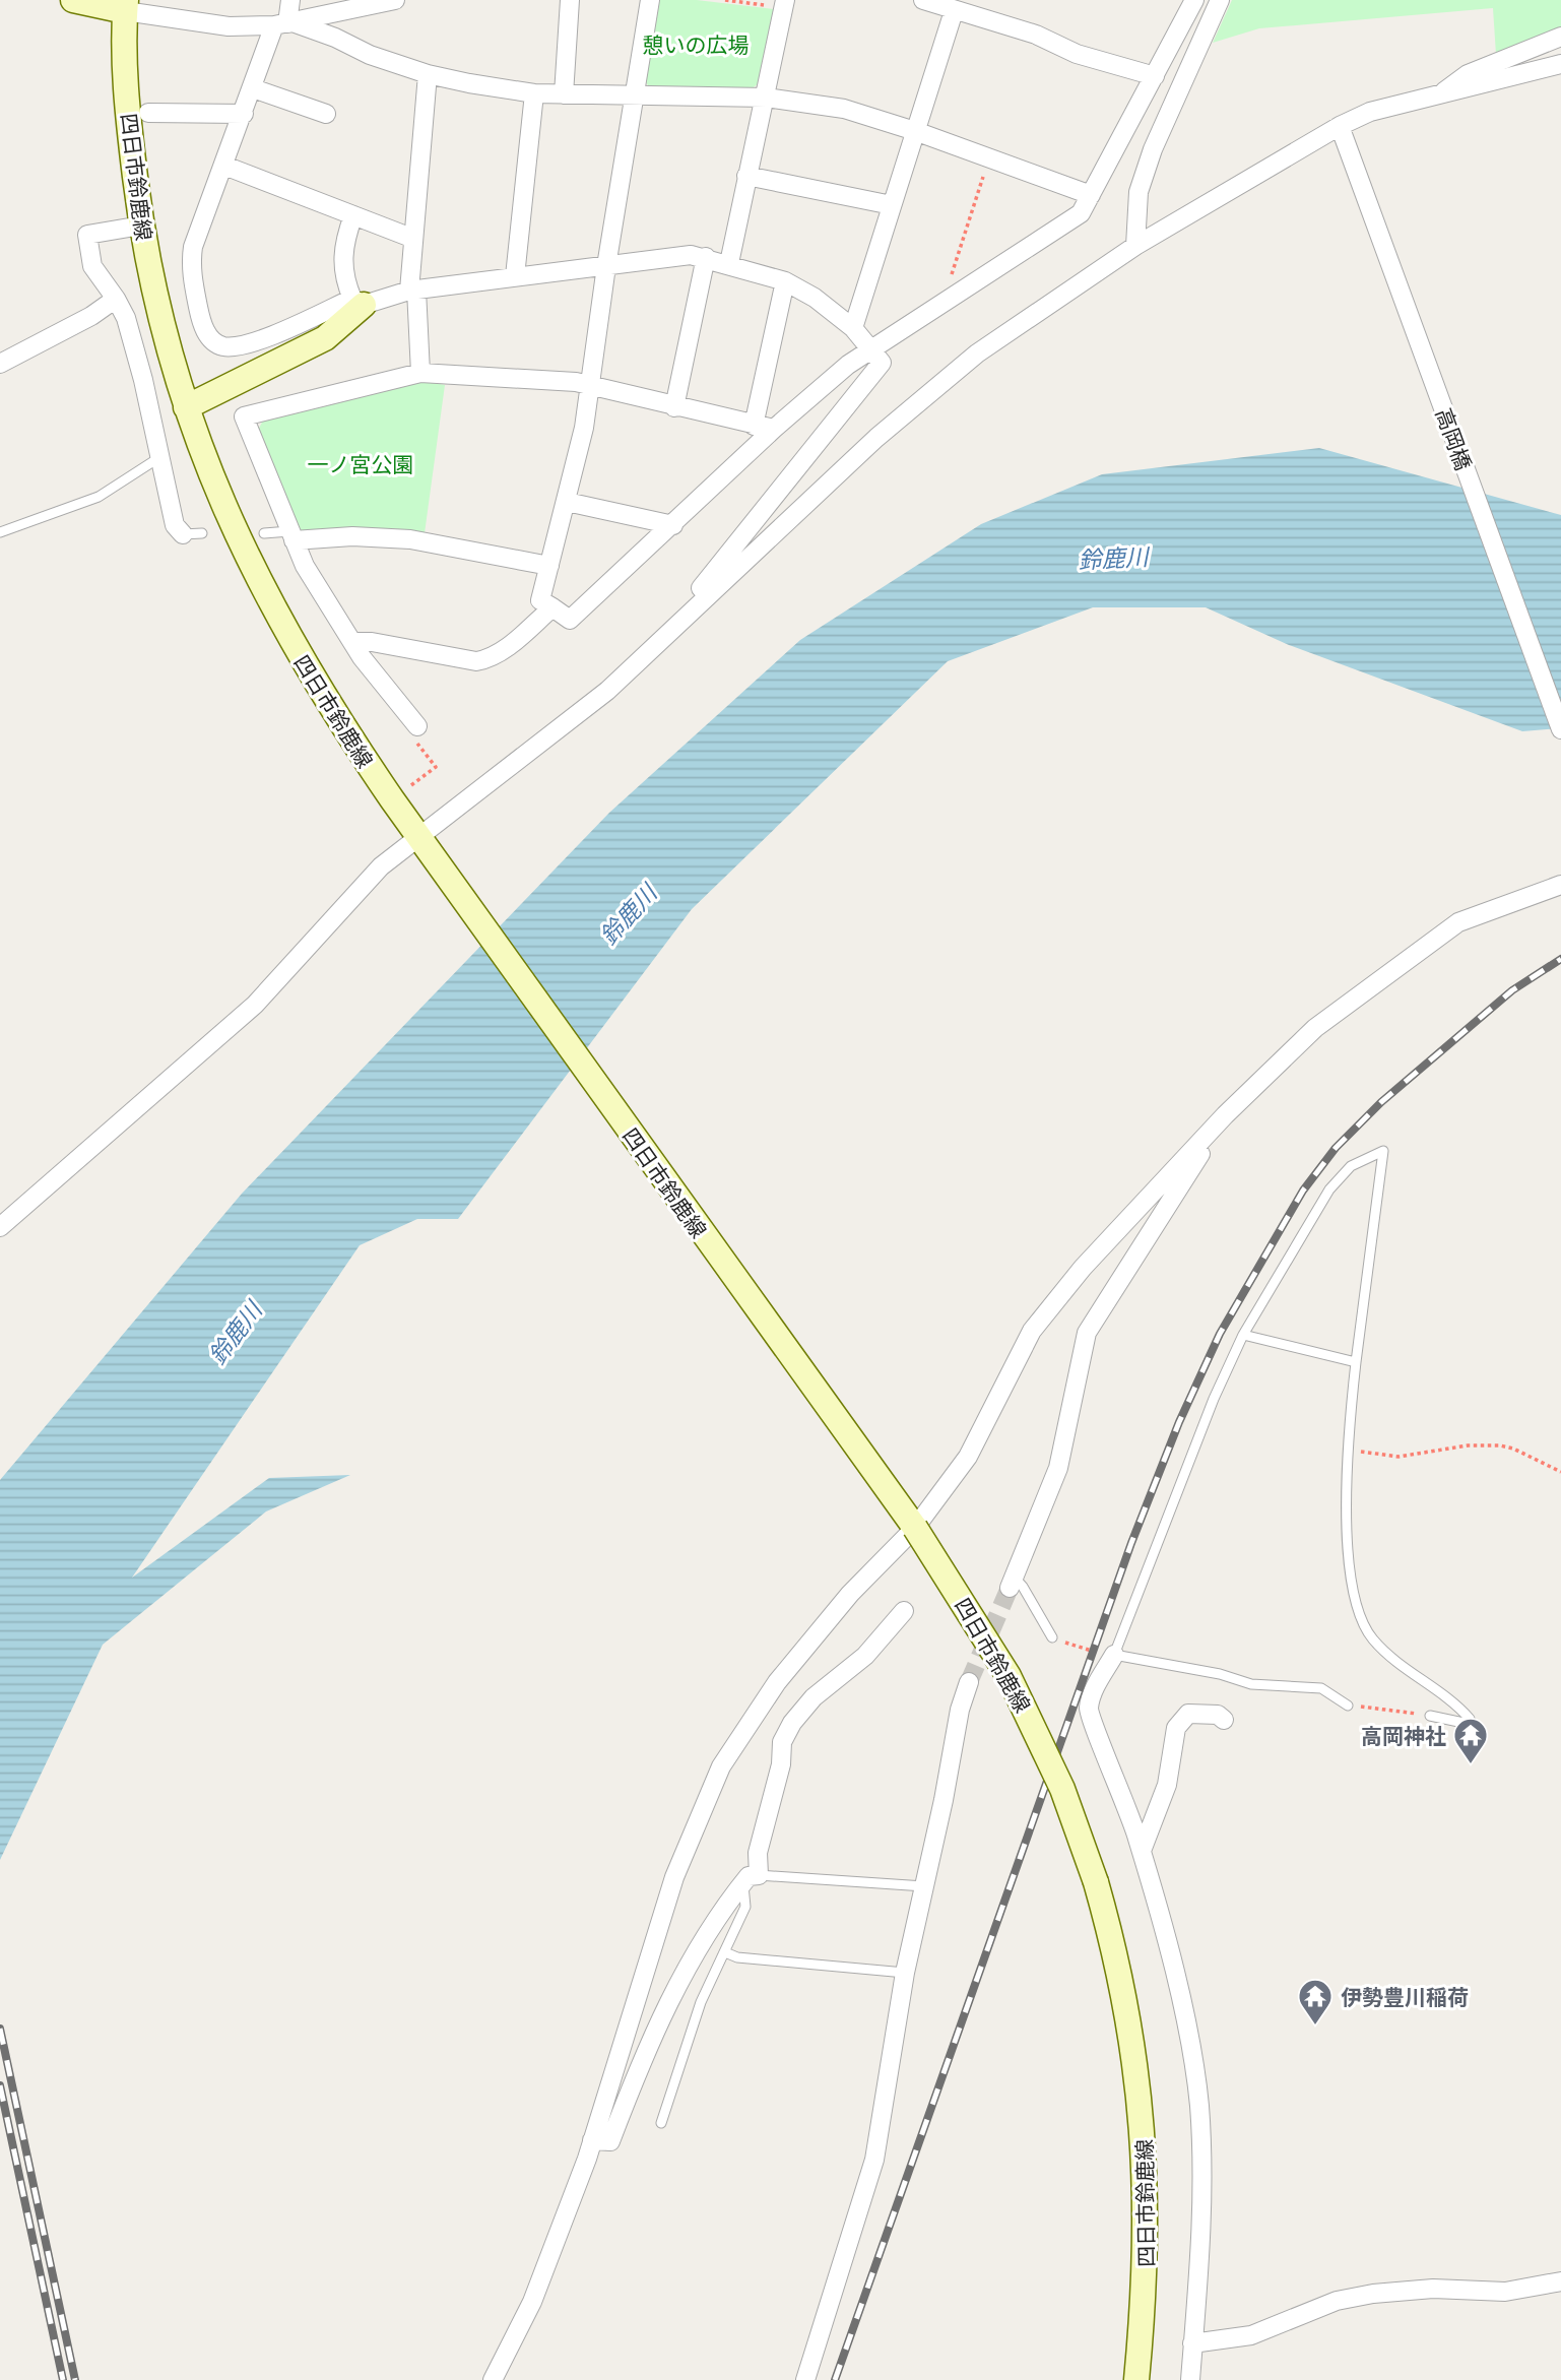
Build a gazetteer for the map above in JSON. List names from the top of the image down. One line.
{"streets":{"main road":["四日市鈴鹿線"],"street":["高岡橋"]},"water":["鈴鹿川"],"parks":["憩いの広場","一ノ宮公園"],"places":{"temple":["高岡神社","伊勢豊川稲荷"]}}
